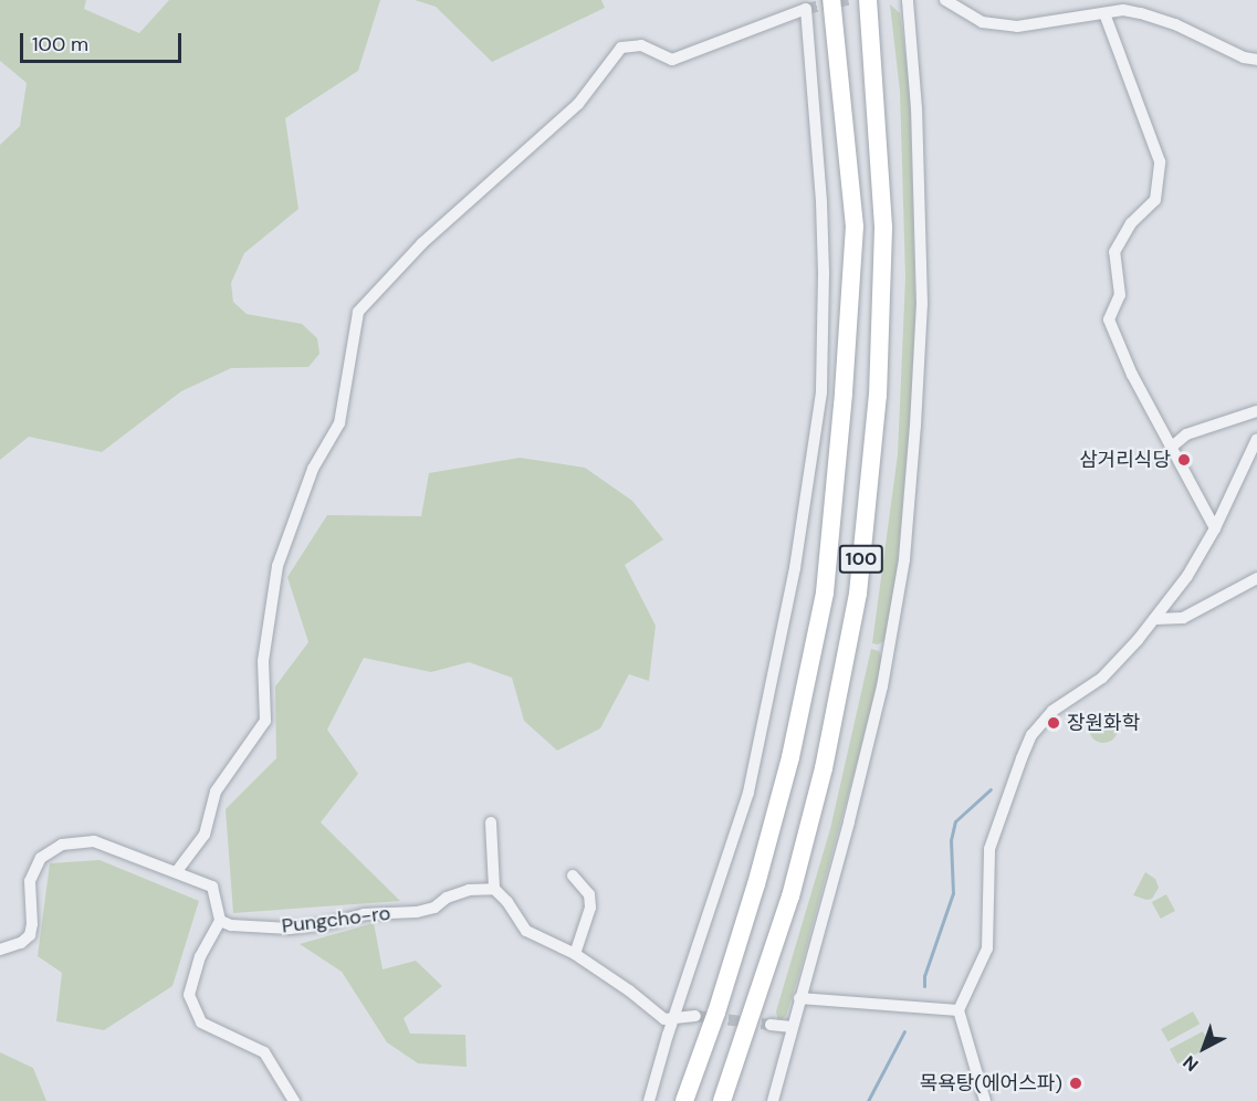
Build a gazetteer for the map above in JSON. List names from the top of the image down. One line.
{"streets":{"highway":["100"],"street":["Pungcho-ro"]},"places":["삼거리식당","장원화학","목욕탕(에어스파)"],"scale_bar":"100 m","north":"bottom left"}
